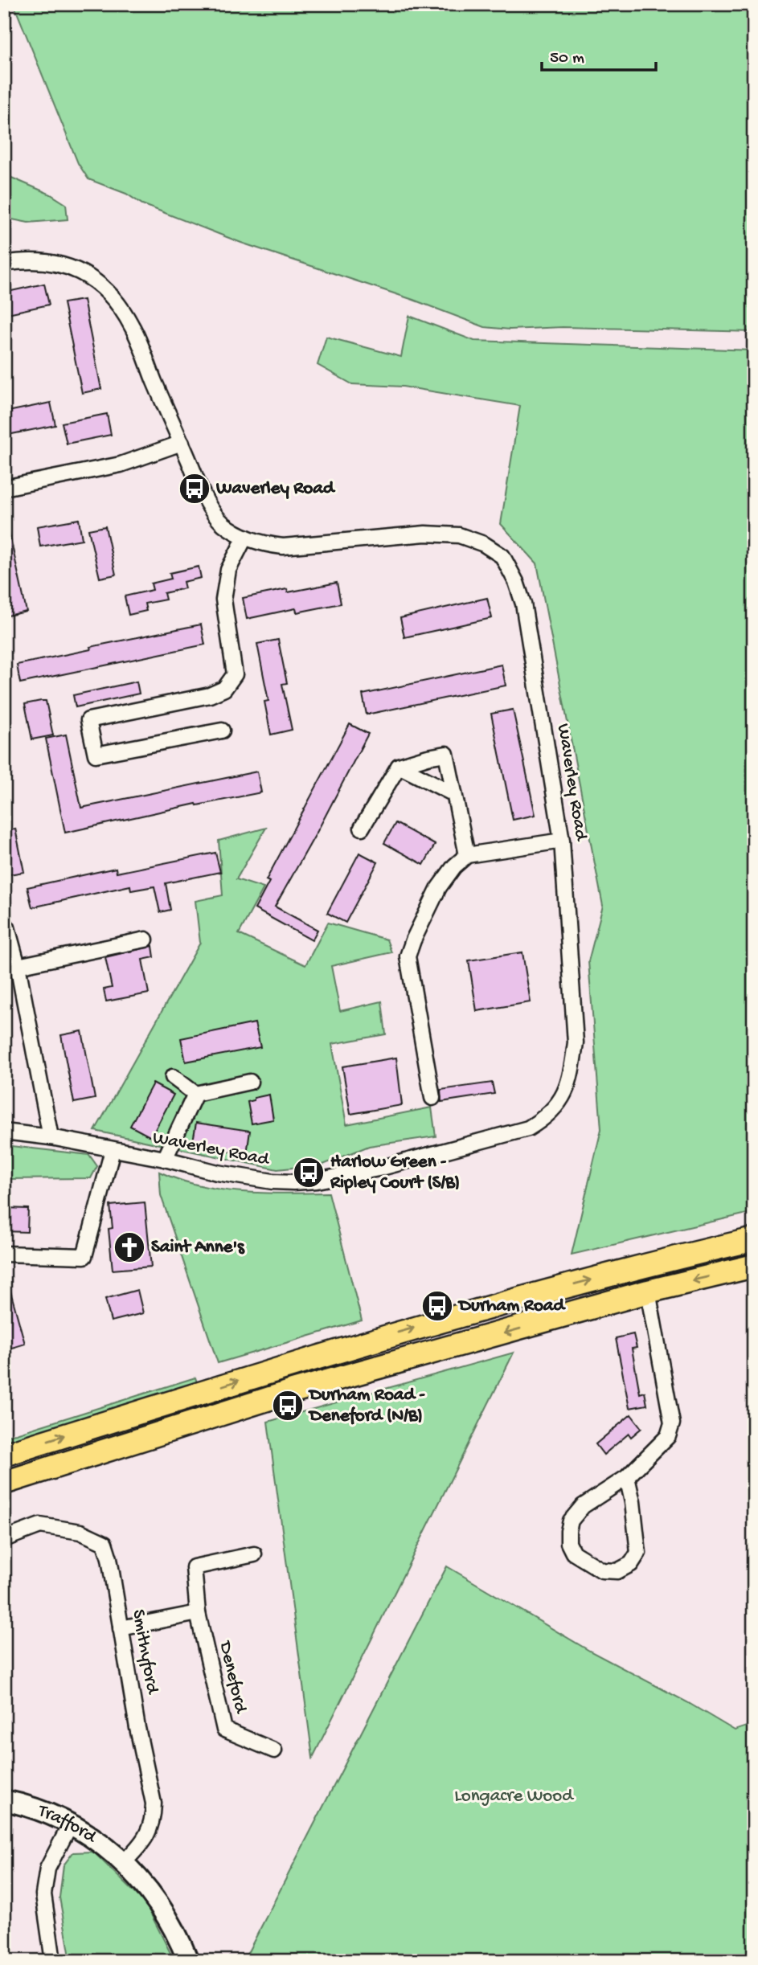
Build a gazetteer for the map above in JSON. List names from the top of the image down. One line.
{"streets":{"street":["Waverley Road","Smithyford","Deneford","Trafford"]},"crossings":[["Smithyford","Trafford"]],"parks":["Longacre Wood"],"places":{"bus stop":["Waverley Road","Harlow Green - Ripley Court (S/B)","Durham Road","Durham Road - Deneford (N/B)"],"church":["Saint Anne's"]},"scale_bar":"50 m"}
